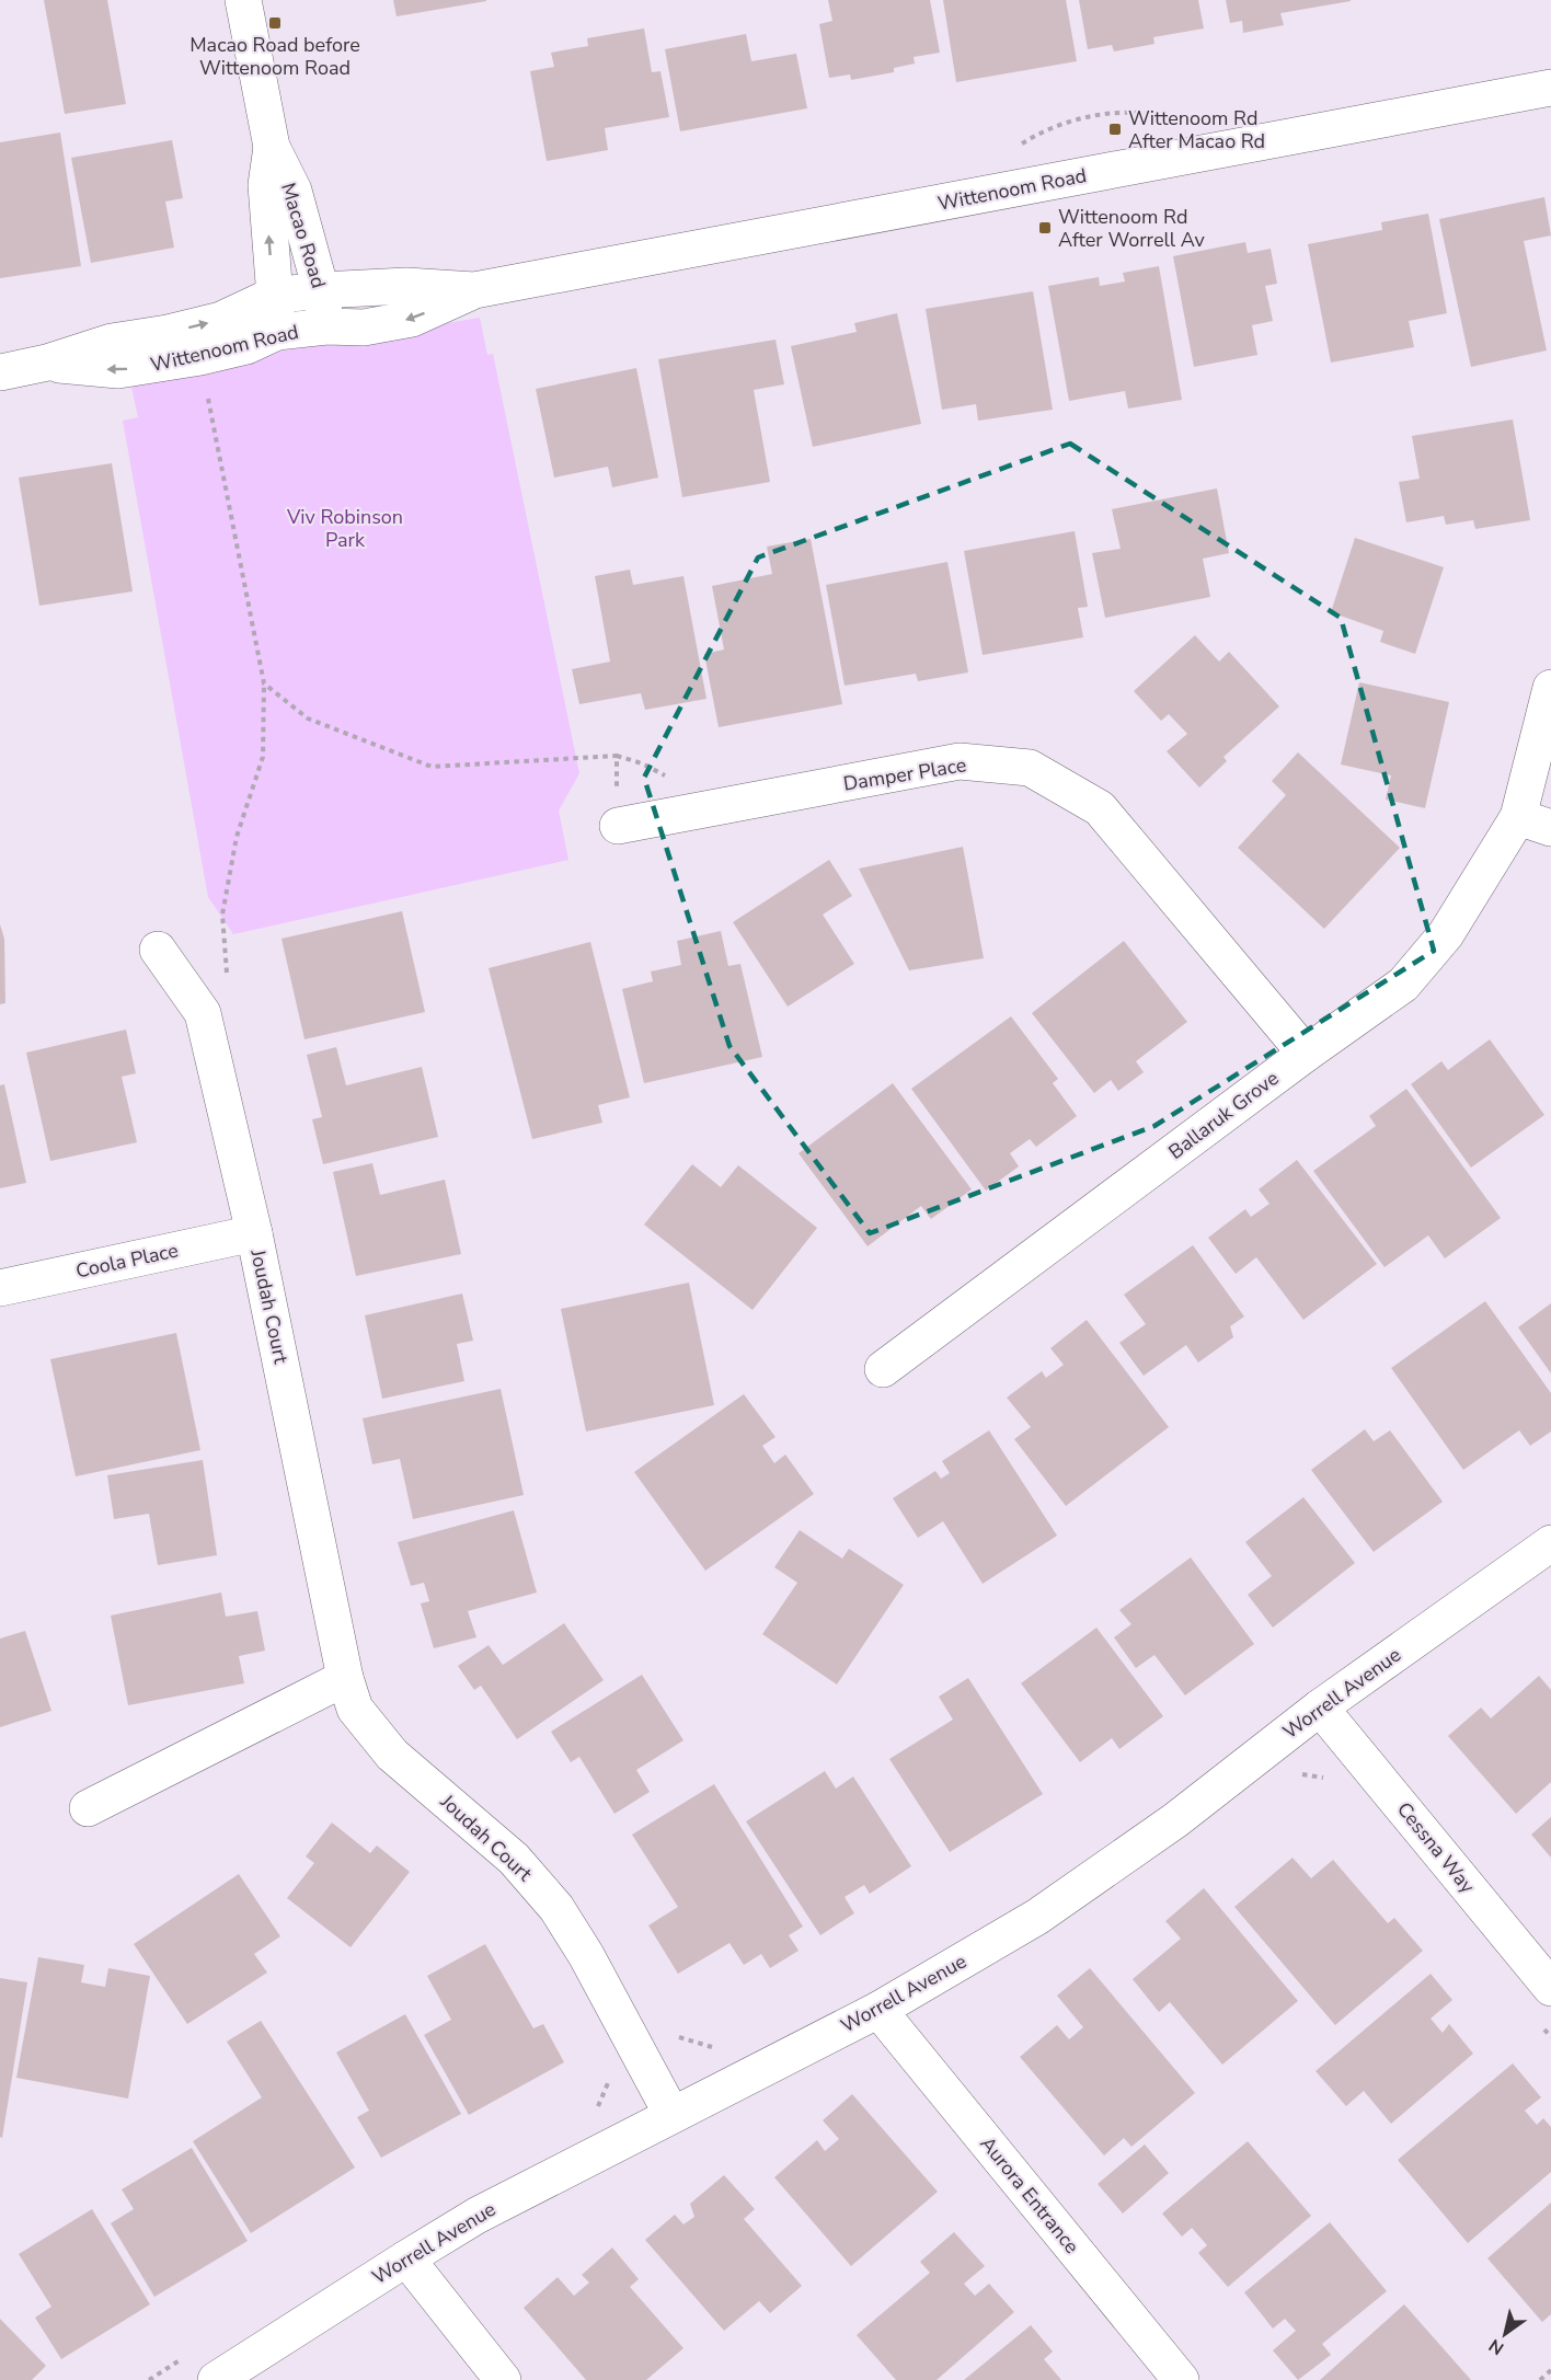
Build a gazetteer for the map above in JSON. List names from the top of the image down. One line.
{"streets":{"street":["Wittenoom Road","Macao Road","Damper Place","Ballaruk Grove","Coola Place","Joudah Court","Worrell Avenue","Cessna Way","Aurora Entrance"]},"crossings":[["Wittenoom Road","Macao Road"],["Damper Place","Ballaruk Grove"],["Coola Place","Joudah Court"],["Joudah Court","Worrell Avenue"],["Worrell Avenue","Cessna Way"],["Worrell Avenue","Aurora Entrance"]],"parks":["Viv Robinson Park"],"places":{"transit":["Macao Road before Wittenoom Road","Wittenoom Rd After Macao Rd","Wittenoom Rd After Worrell Av"]},"north":"bottom left"}
